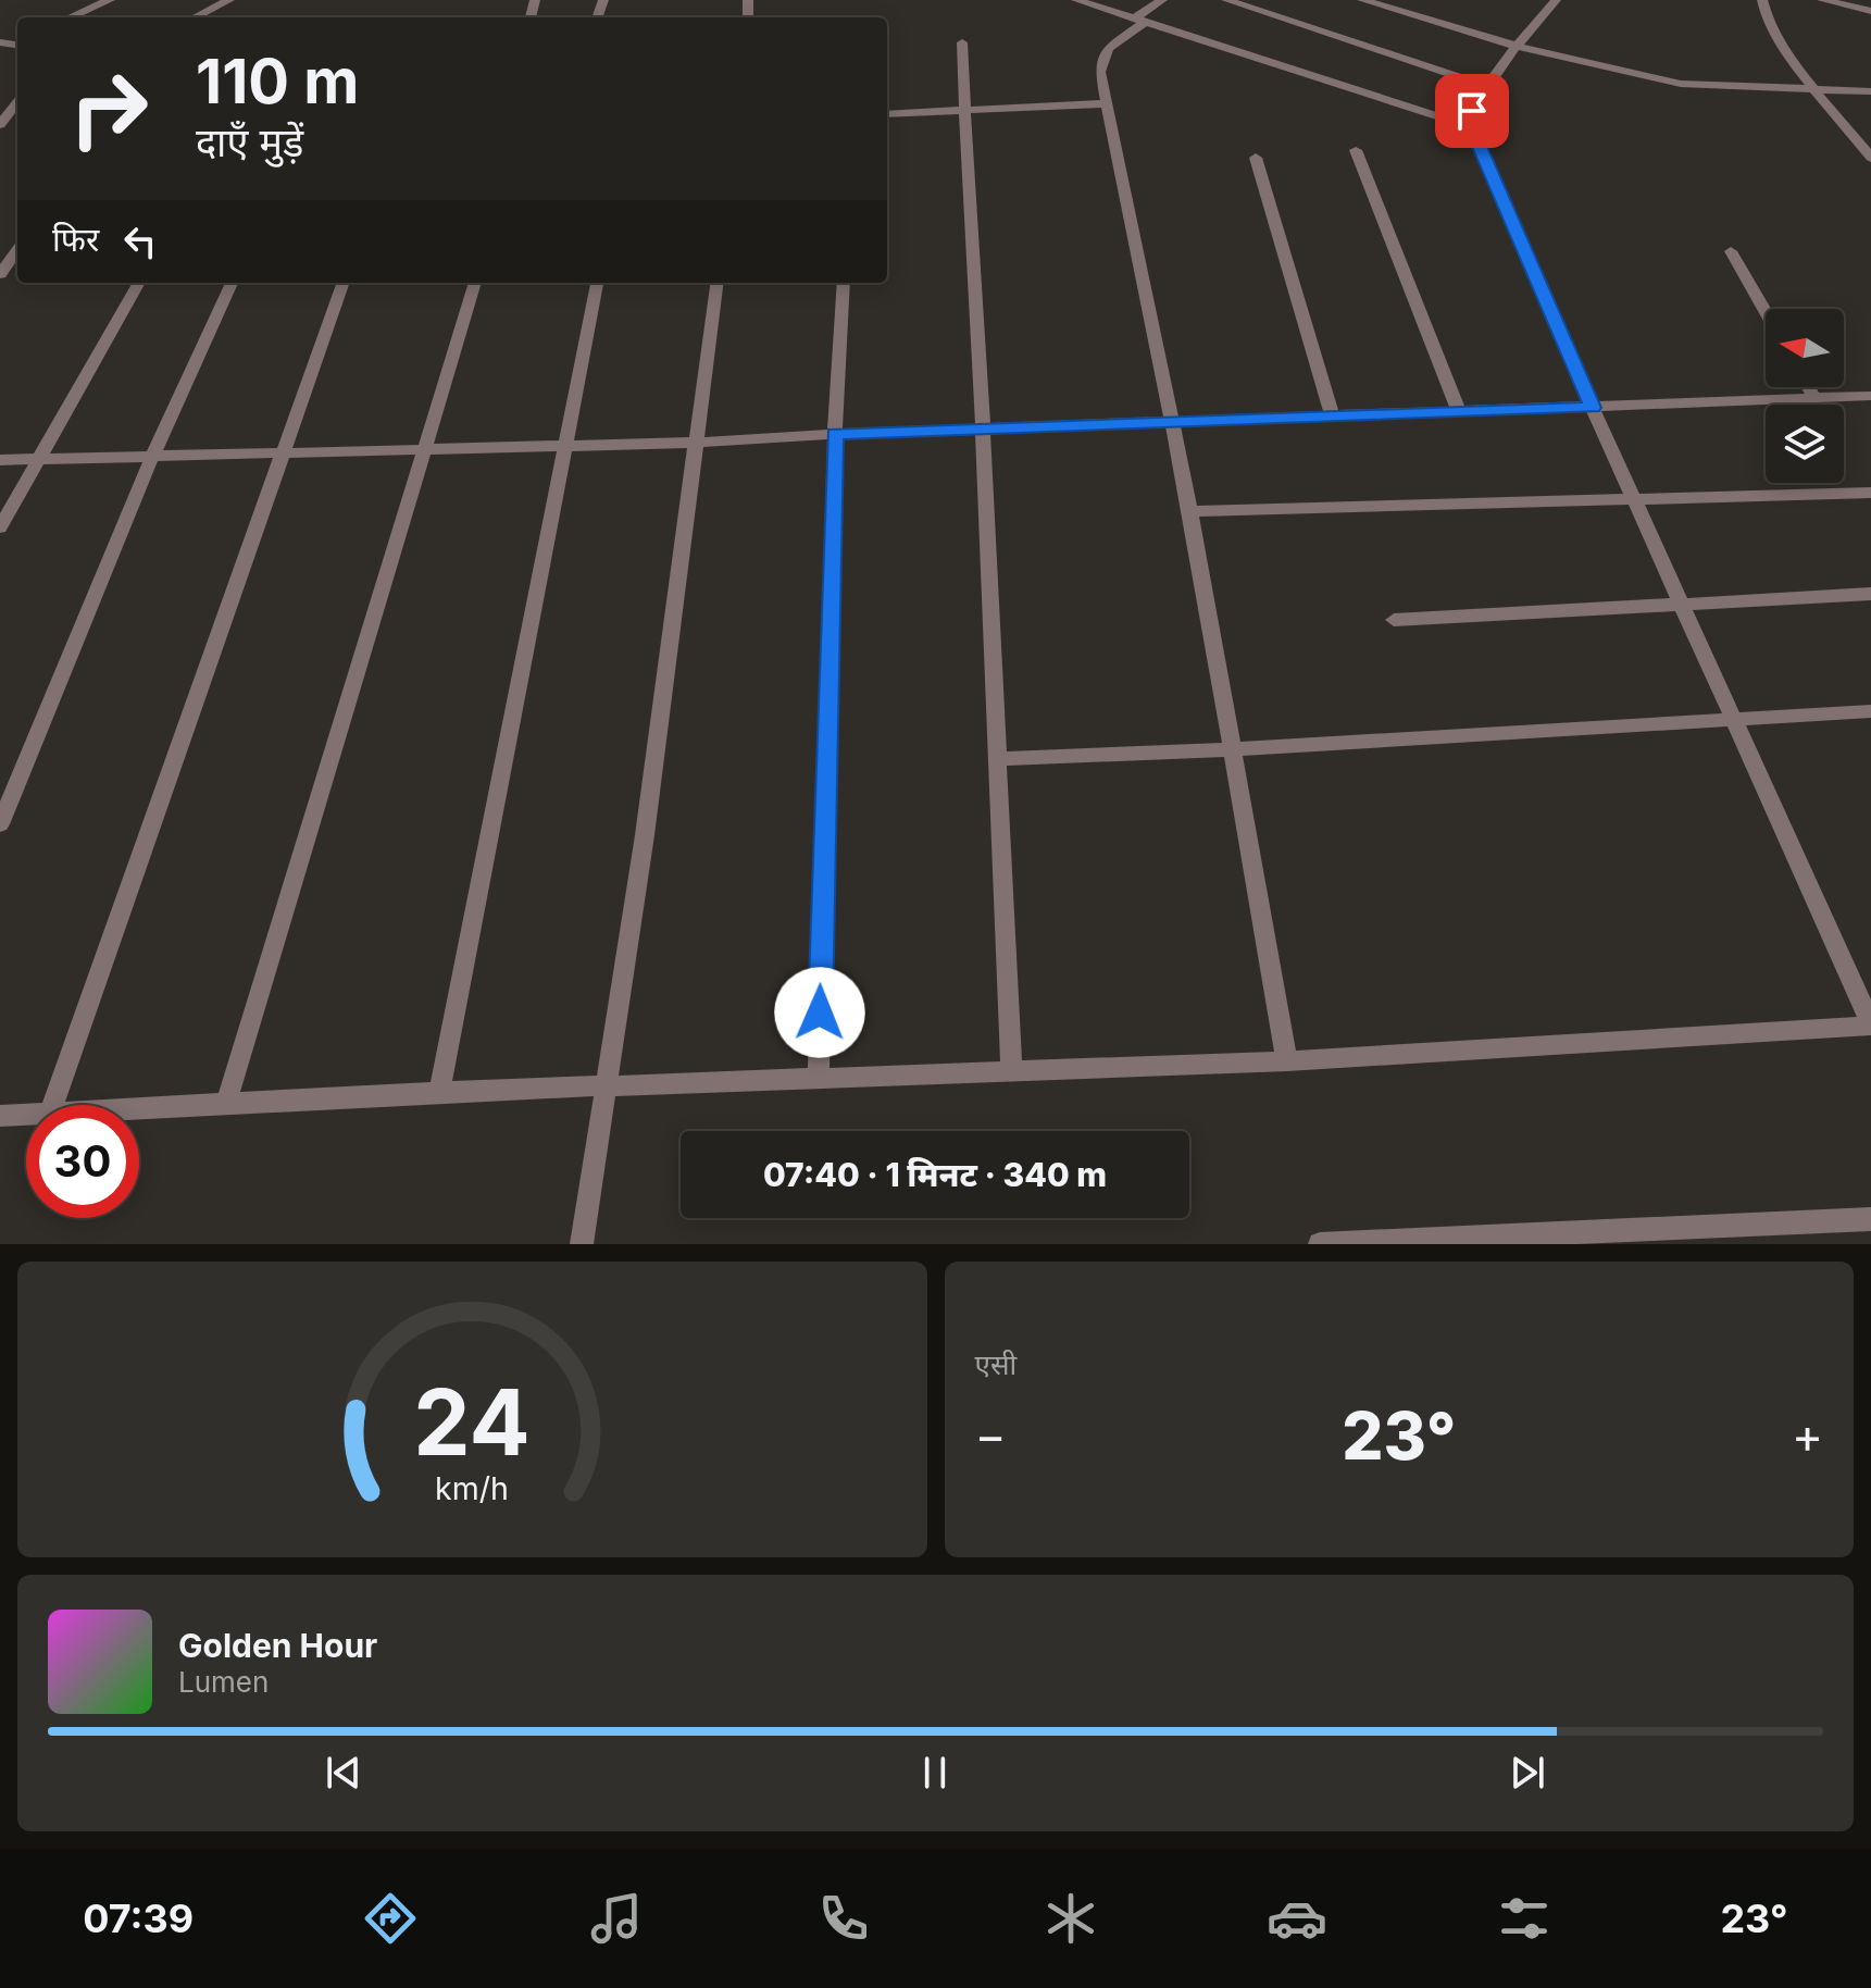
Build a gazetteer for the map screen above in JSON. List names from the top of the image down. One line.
{"north":"left","page":{"turn":["110 m","दाएँ मुड़ें"],"then":"फिर","limit":"30","trip":"07:40 · 1 मिनट · 340 m","tile":"एसी","heat":["−","23°","+"],"song":["Golden Hour","Lumen"],"tabs":["07:39","23°"],"gauge":["24","km/h"]}}
